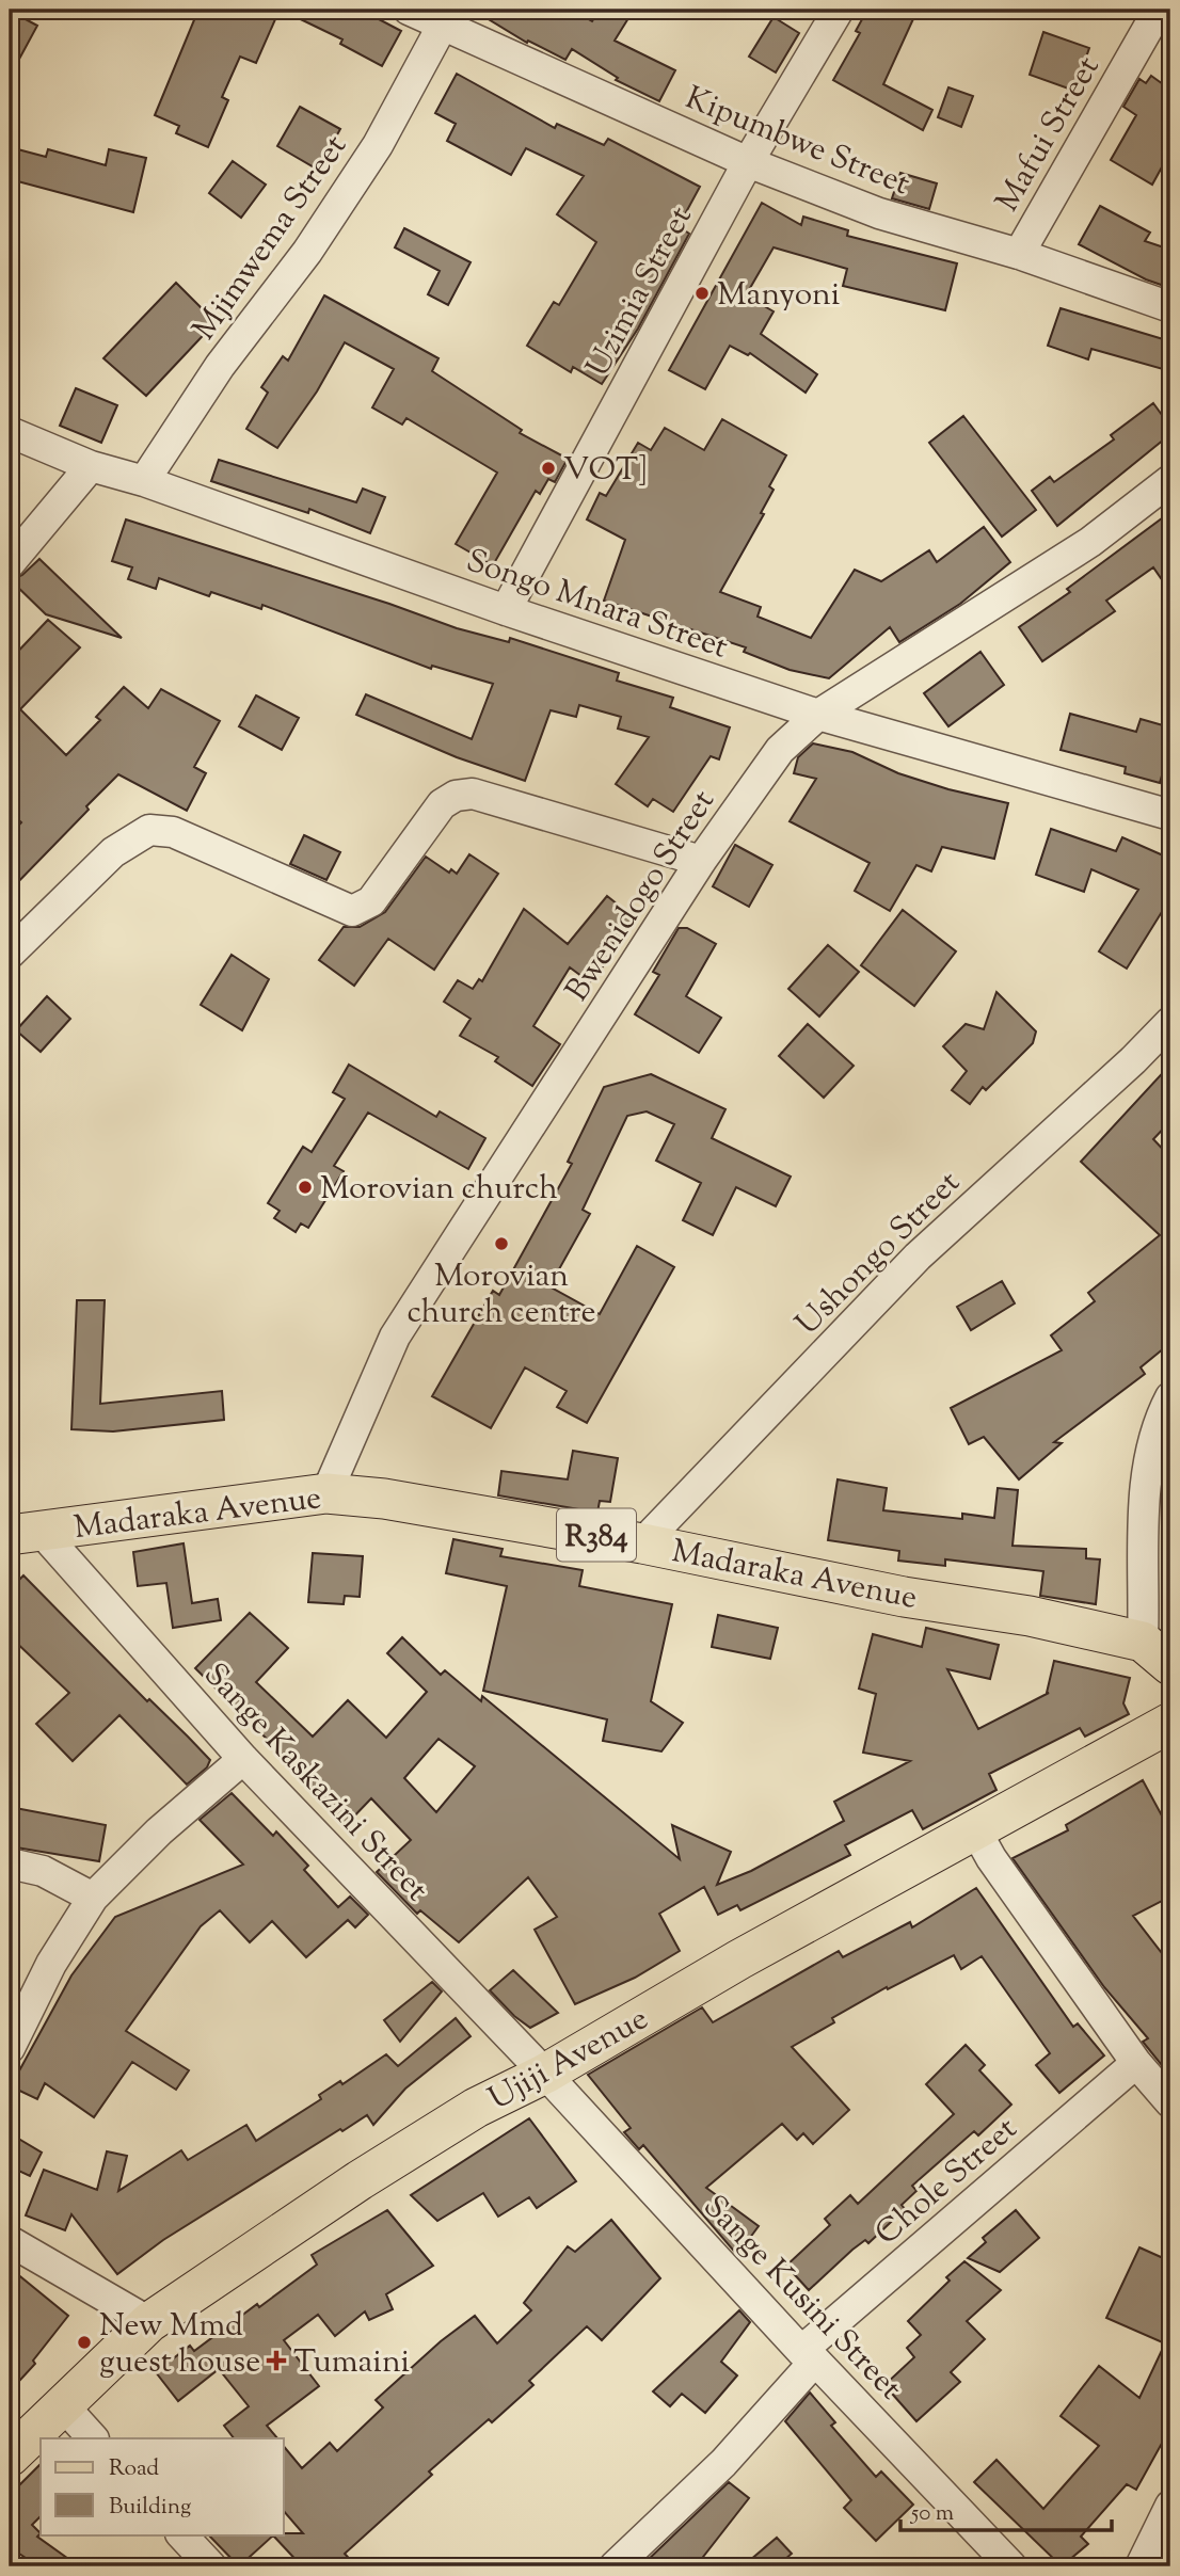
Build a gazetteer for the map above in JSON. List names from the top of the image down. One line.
{"streets":{"main road":["Madaraka Avenue","R384","Ujiji Avenue"],"street":["Mafui Street","Kipumbwe Street","Mjimwema Street","Uzimia Street","Songo Mnara Street","Bwenidogo Street","Ushongo Street","Sange Kaskazini Street","Chole Street","Sange Kusini Street"]},"crossings":[["Mafui Street","Kipumbwe Street"],["Kipumbwe Street","Mjimwema Street"],["Kipumbwe Street","Uzimia Street"],["Mjimwema Street","Songo Mnara Street"],["Uzimia Street","Songo Mnara Street"],["Songo Mnara Street","Bwenidogo Street"],["Bwenidogo Street","Madaraka Avenue"],["Ushongo Street","Madaraka Avenue"],["Madaraka Avenue","Sange Kaskazini Street"],["Sange Kaskazini Street","Ujiji Avenue"],["Sange Kaskazini Street","Sange Kusini Street"],["Ujiji Avenue","Sange Kusini Street"],["Chole Street","Sange Kusini Street"]],"places":{"other":["Manyoni","VOT]","Morovian church","Morovian church centre","New Mmd guest house"],"health":["Tumaini"]},"legend":["Road","Building"],"scale_bar":"50 m"}
